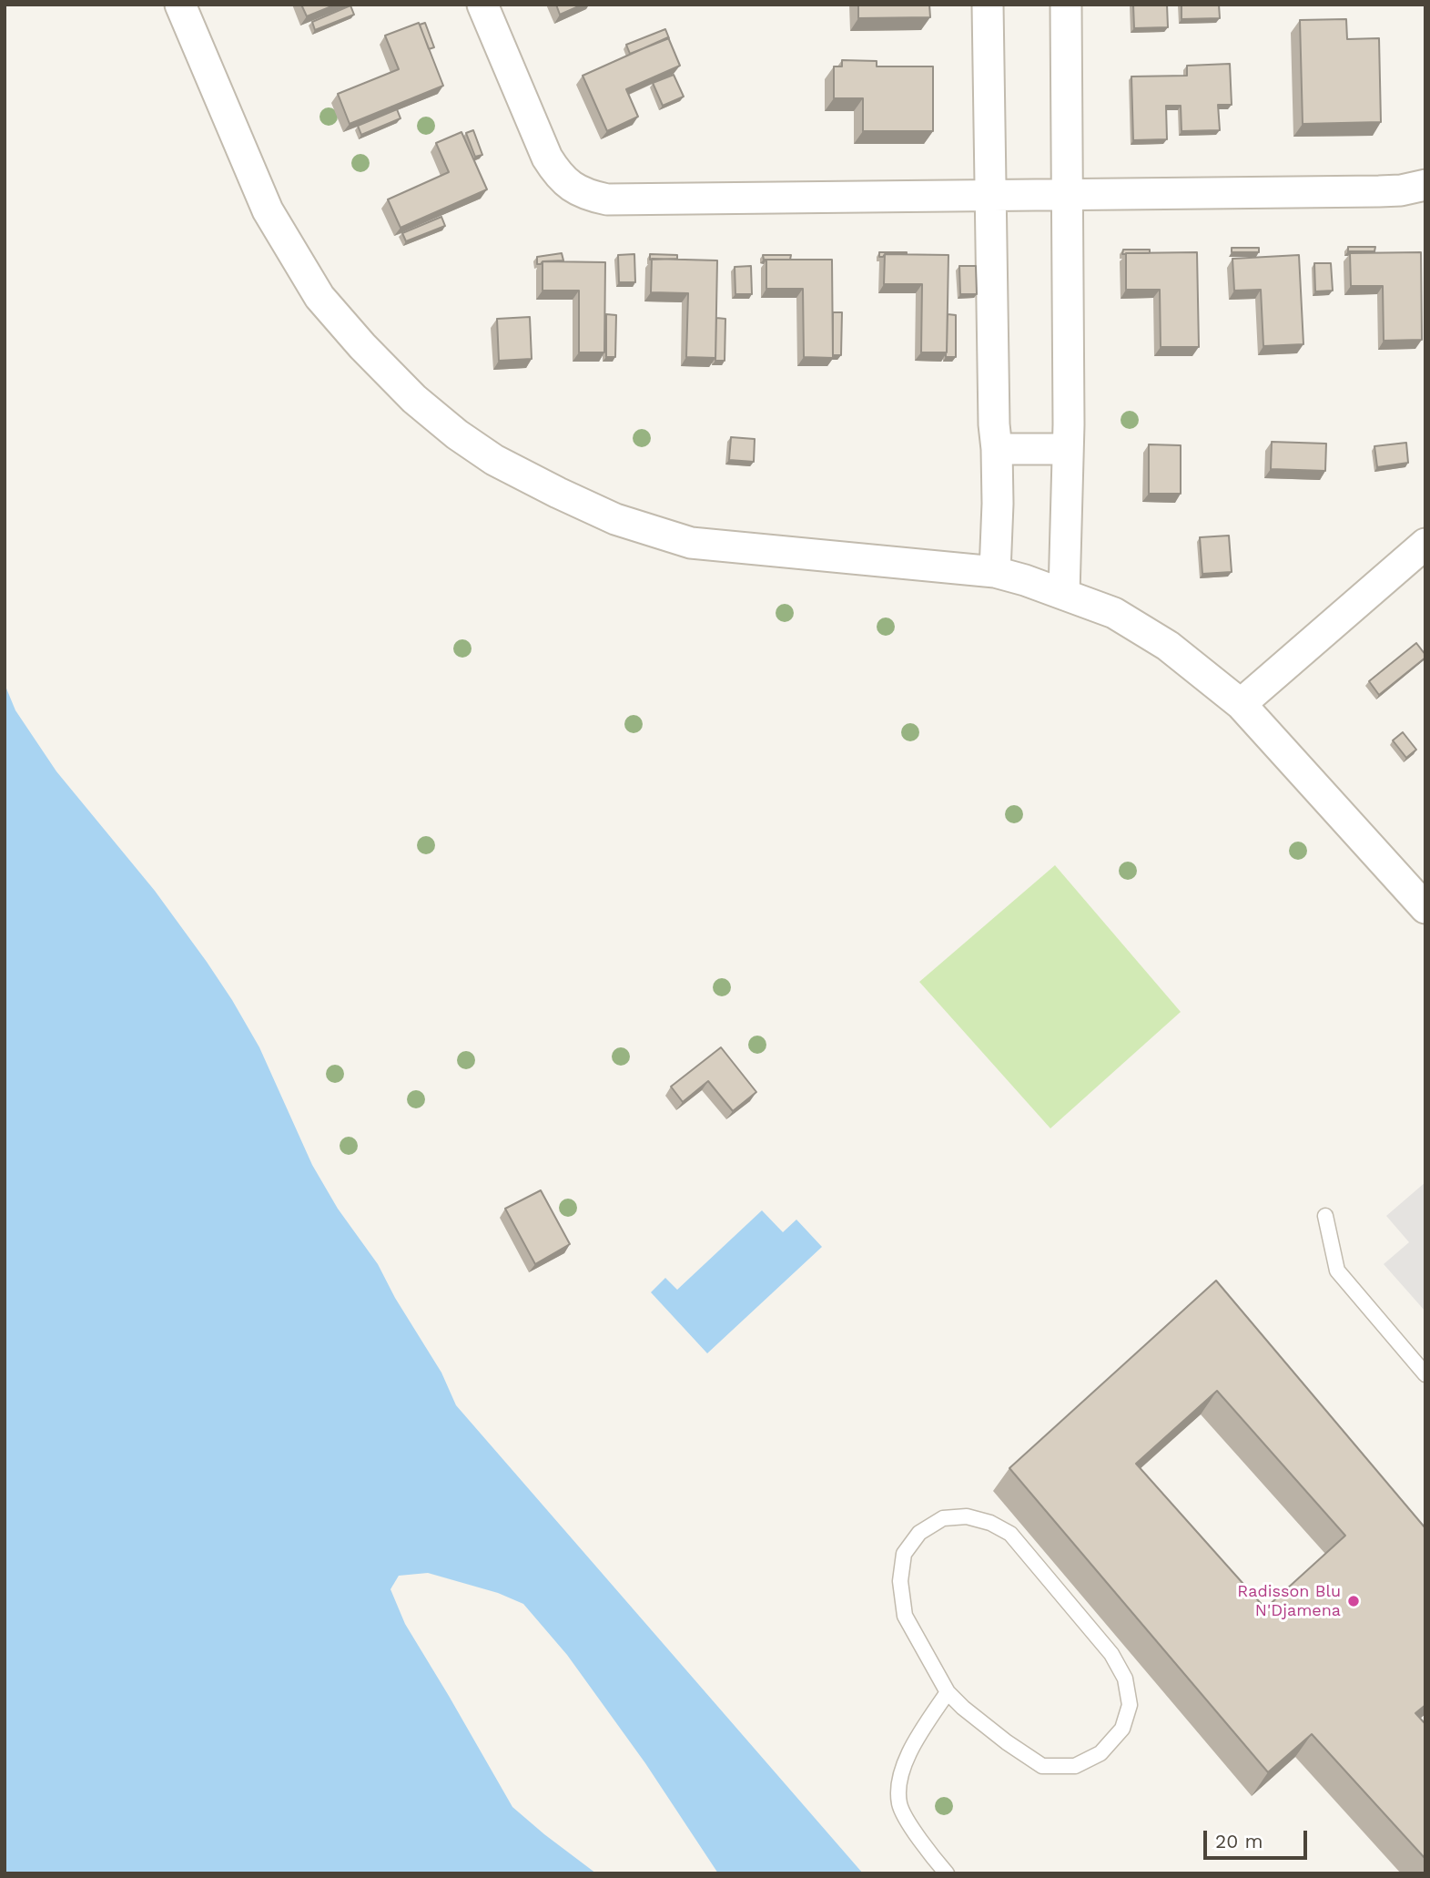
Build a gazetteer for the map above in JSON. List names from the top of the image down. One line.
{"places":["Radisson Blu N'Djamena"],"scale_bar":"20 m"}
